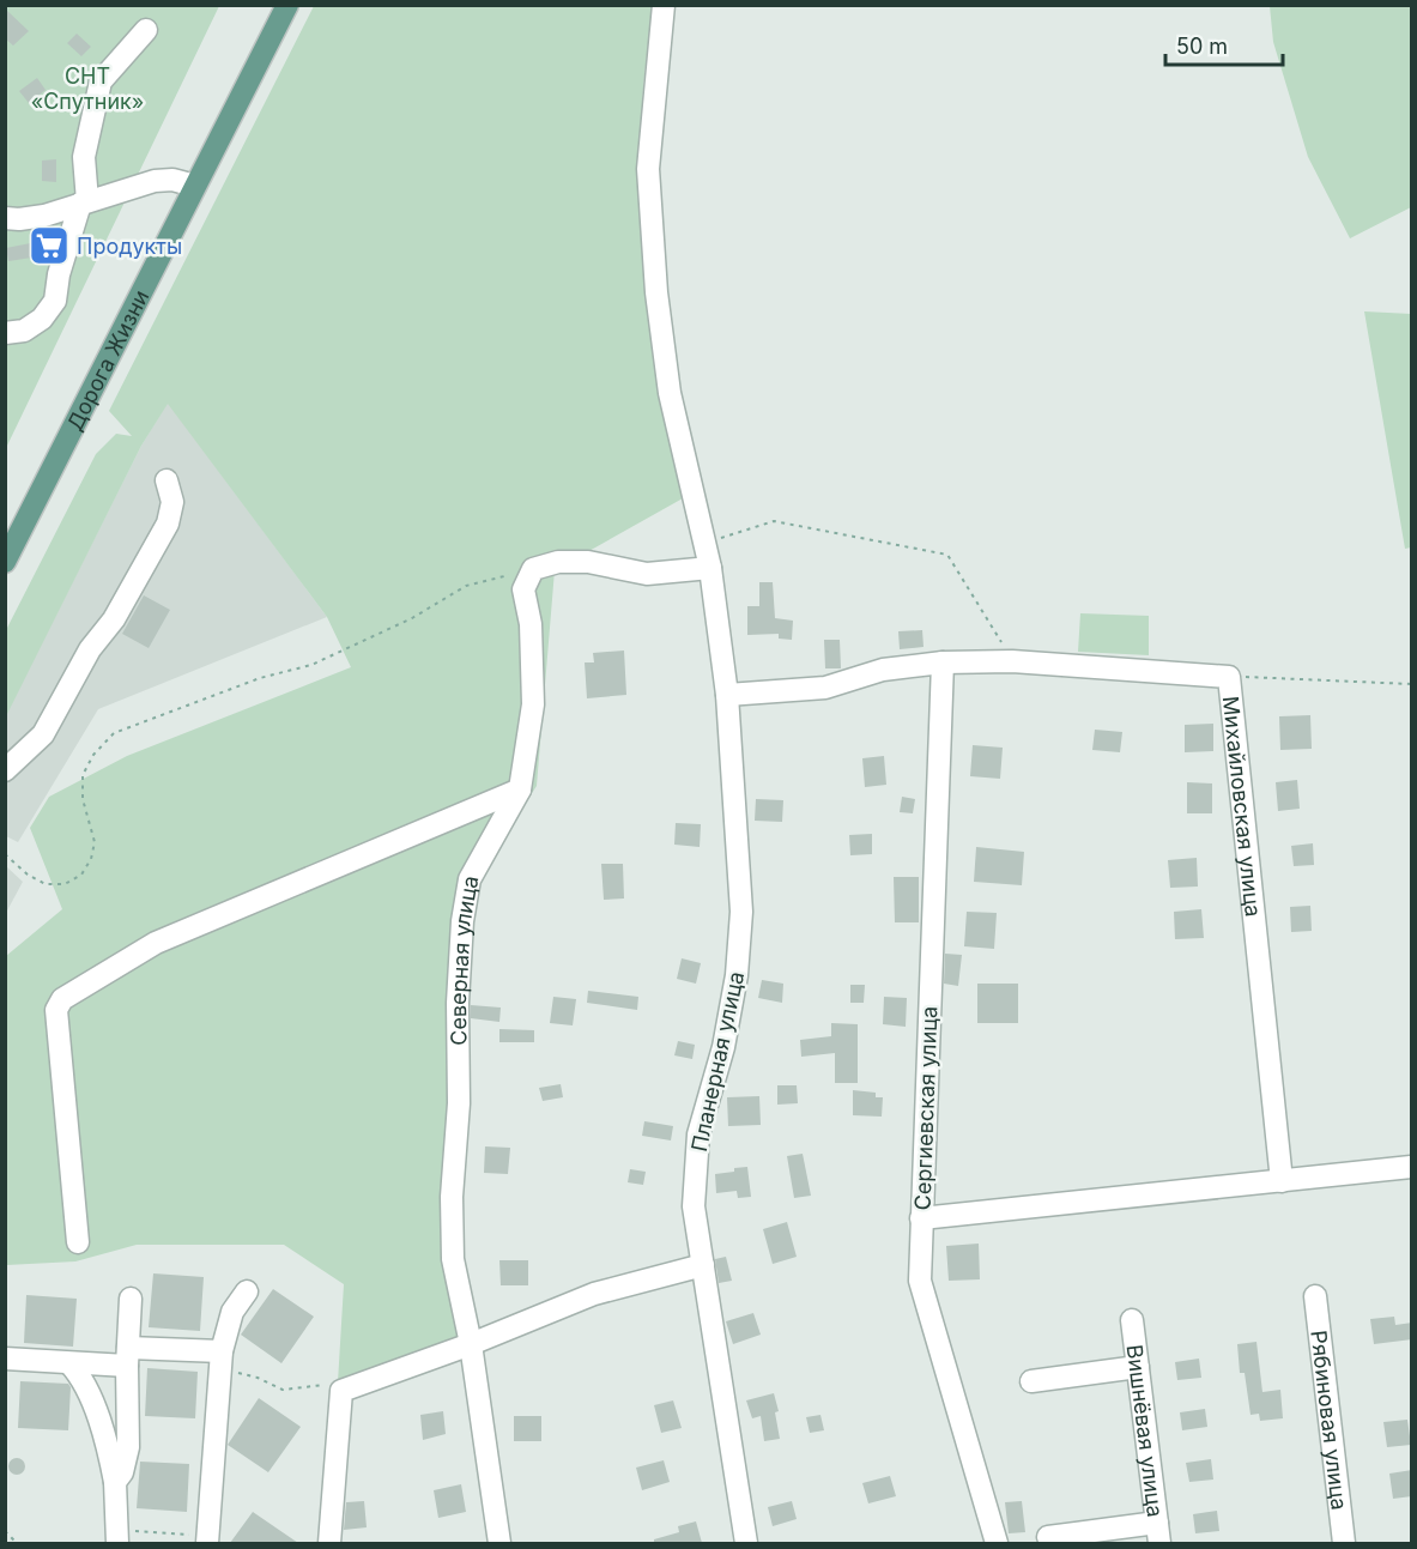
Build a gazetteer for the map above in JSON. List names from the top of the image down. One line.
{"streets":{"main road":["Дорога Жизни"],"street":["Михайловская улица","Северная улица","Планерная улица","Сергиевская улица","Рябиновая улица","Вишнёвая улица"]},"crossings":[["Михайловская улица","Планерная улица"],["Михайловская улица","Сергиевская улица"]],"parks":["СНТ «Спутник»"],"places":{"supermarket":["Продукты"]},"scale_bar":"50 m"}
